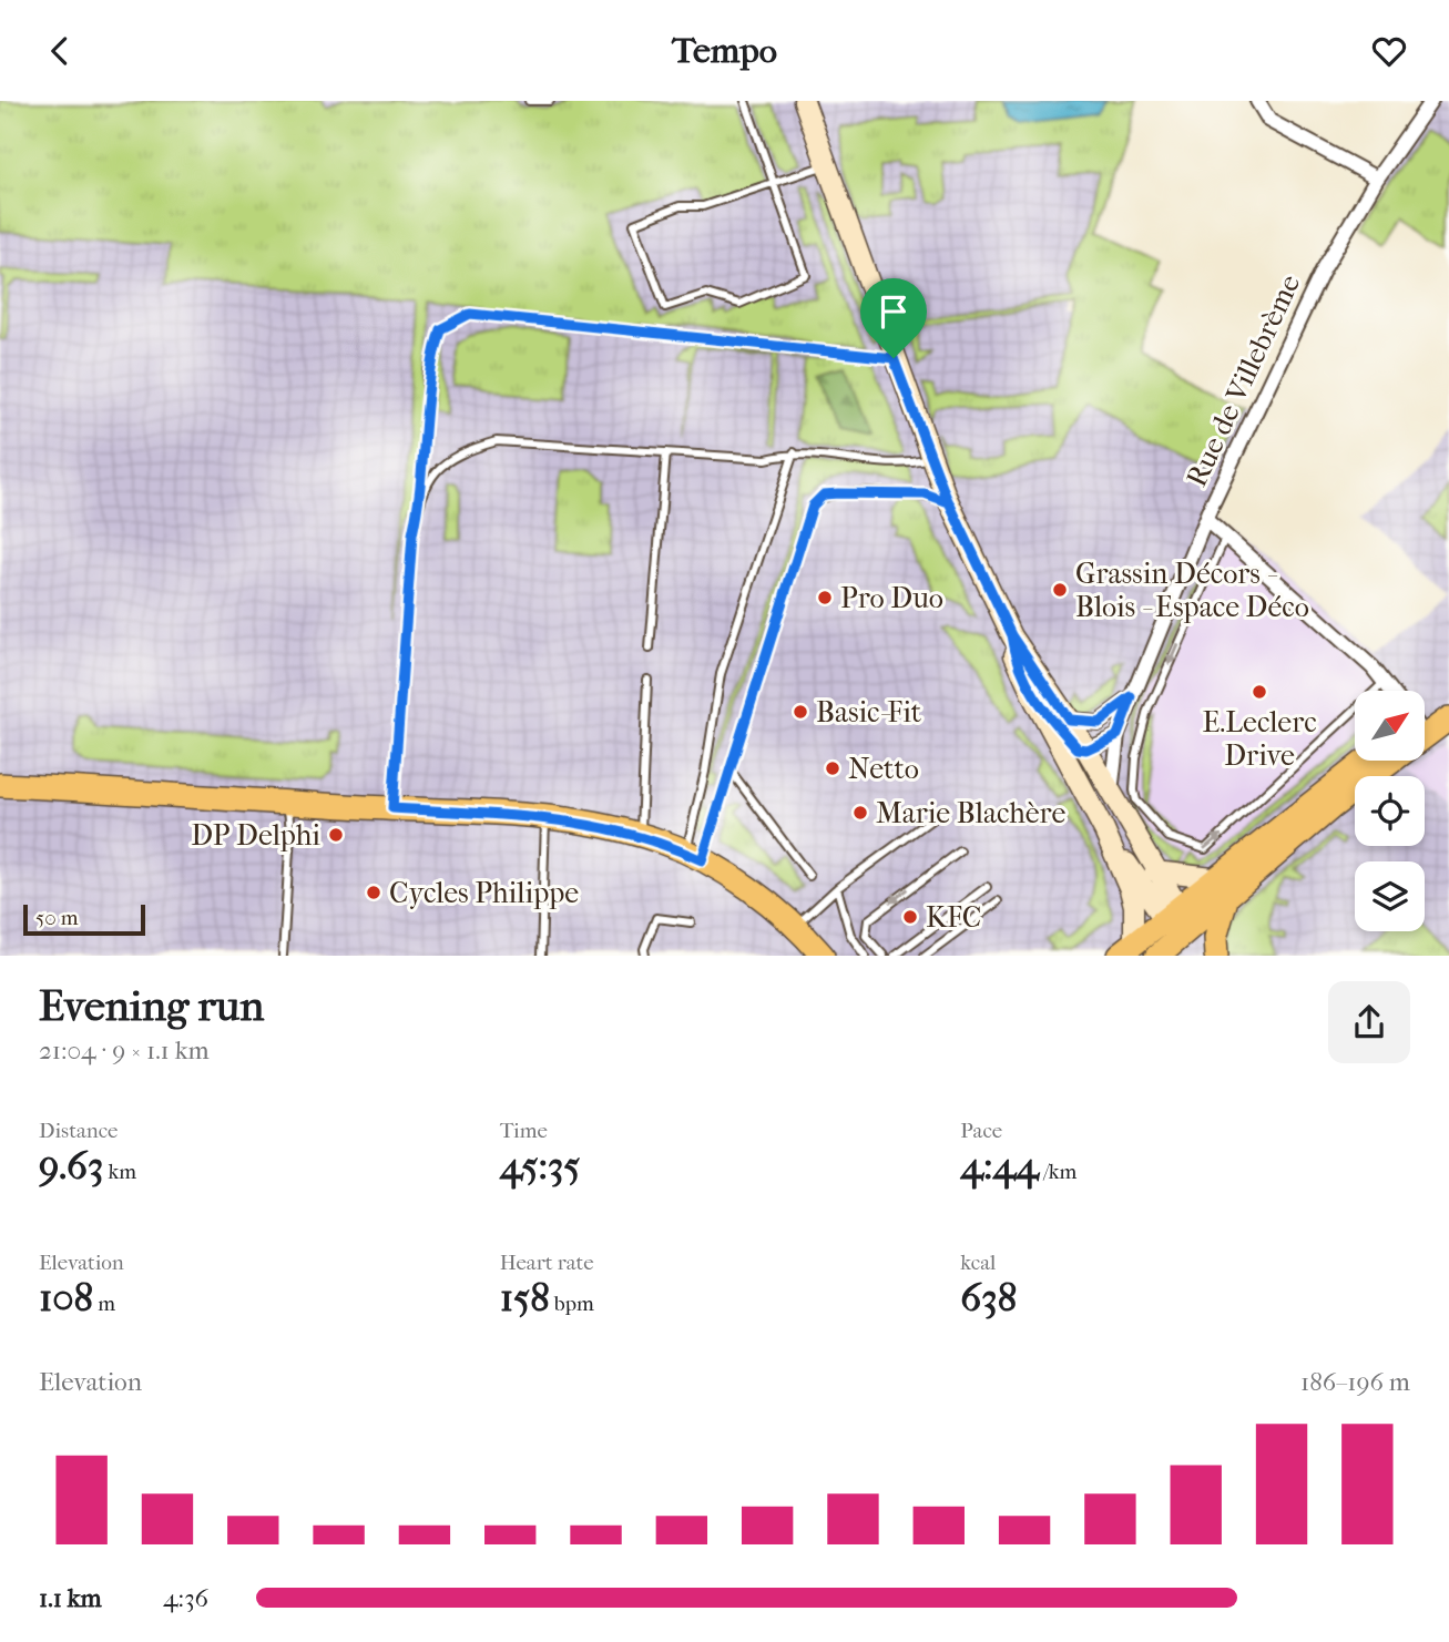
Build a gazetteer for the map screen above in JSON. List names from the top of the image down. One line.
{"streets":{"street":["Rue de Villebrème"]},"places":["Grassin Décors - Blois - Espace Déco","Pro Duo","E.Leclerc Drive","Basic-Fit","Netto","Marie Blachère","DP Delphi","Cycles Philippe","KFC"],"scale_bar":"50 m","north":"top right","page":{"header":"Tempo","scale":"50 m","heading":["Evening run","21:04 · 9 × 1.1 km"],"stats":[["Distance","9.63 km"],["Time","45:35"],["Pace","4:44 /km"],["Elevation","108 m"],["Heart rate","158 bpm"],["kcal","638"]],"chart":["Elevation","186–196 m"],"list":[{"name":"1.1 km","note":"4:36"}]}}
